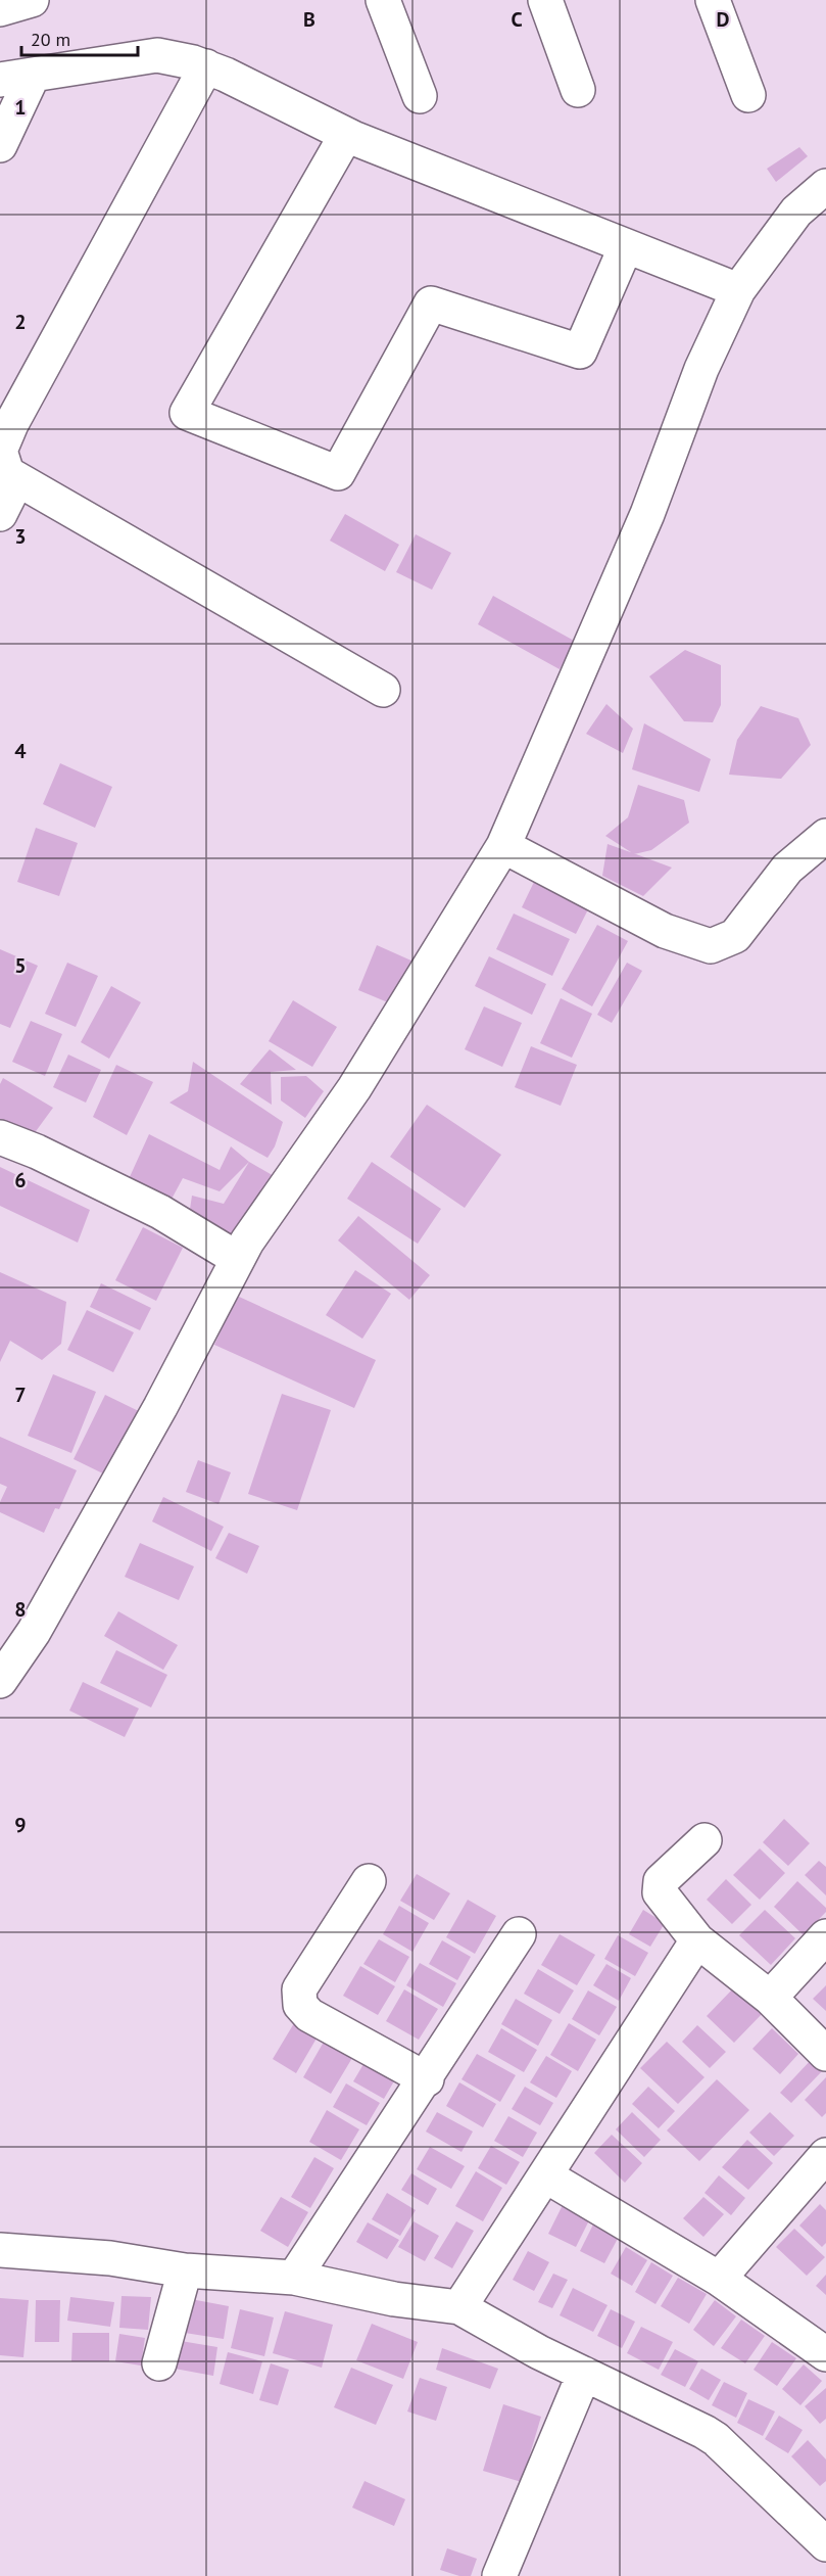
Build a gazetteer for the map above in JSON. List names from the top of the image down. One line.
{"scale_bar":"20 m","grid":{"columns":["B","C","D"],"rows":["1","2","3","4","5","6","7","8","9"]}}
